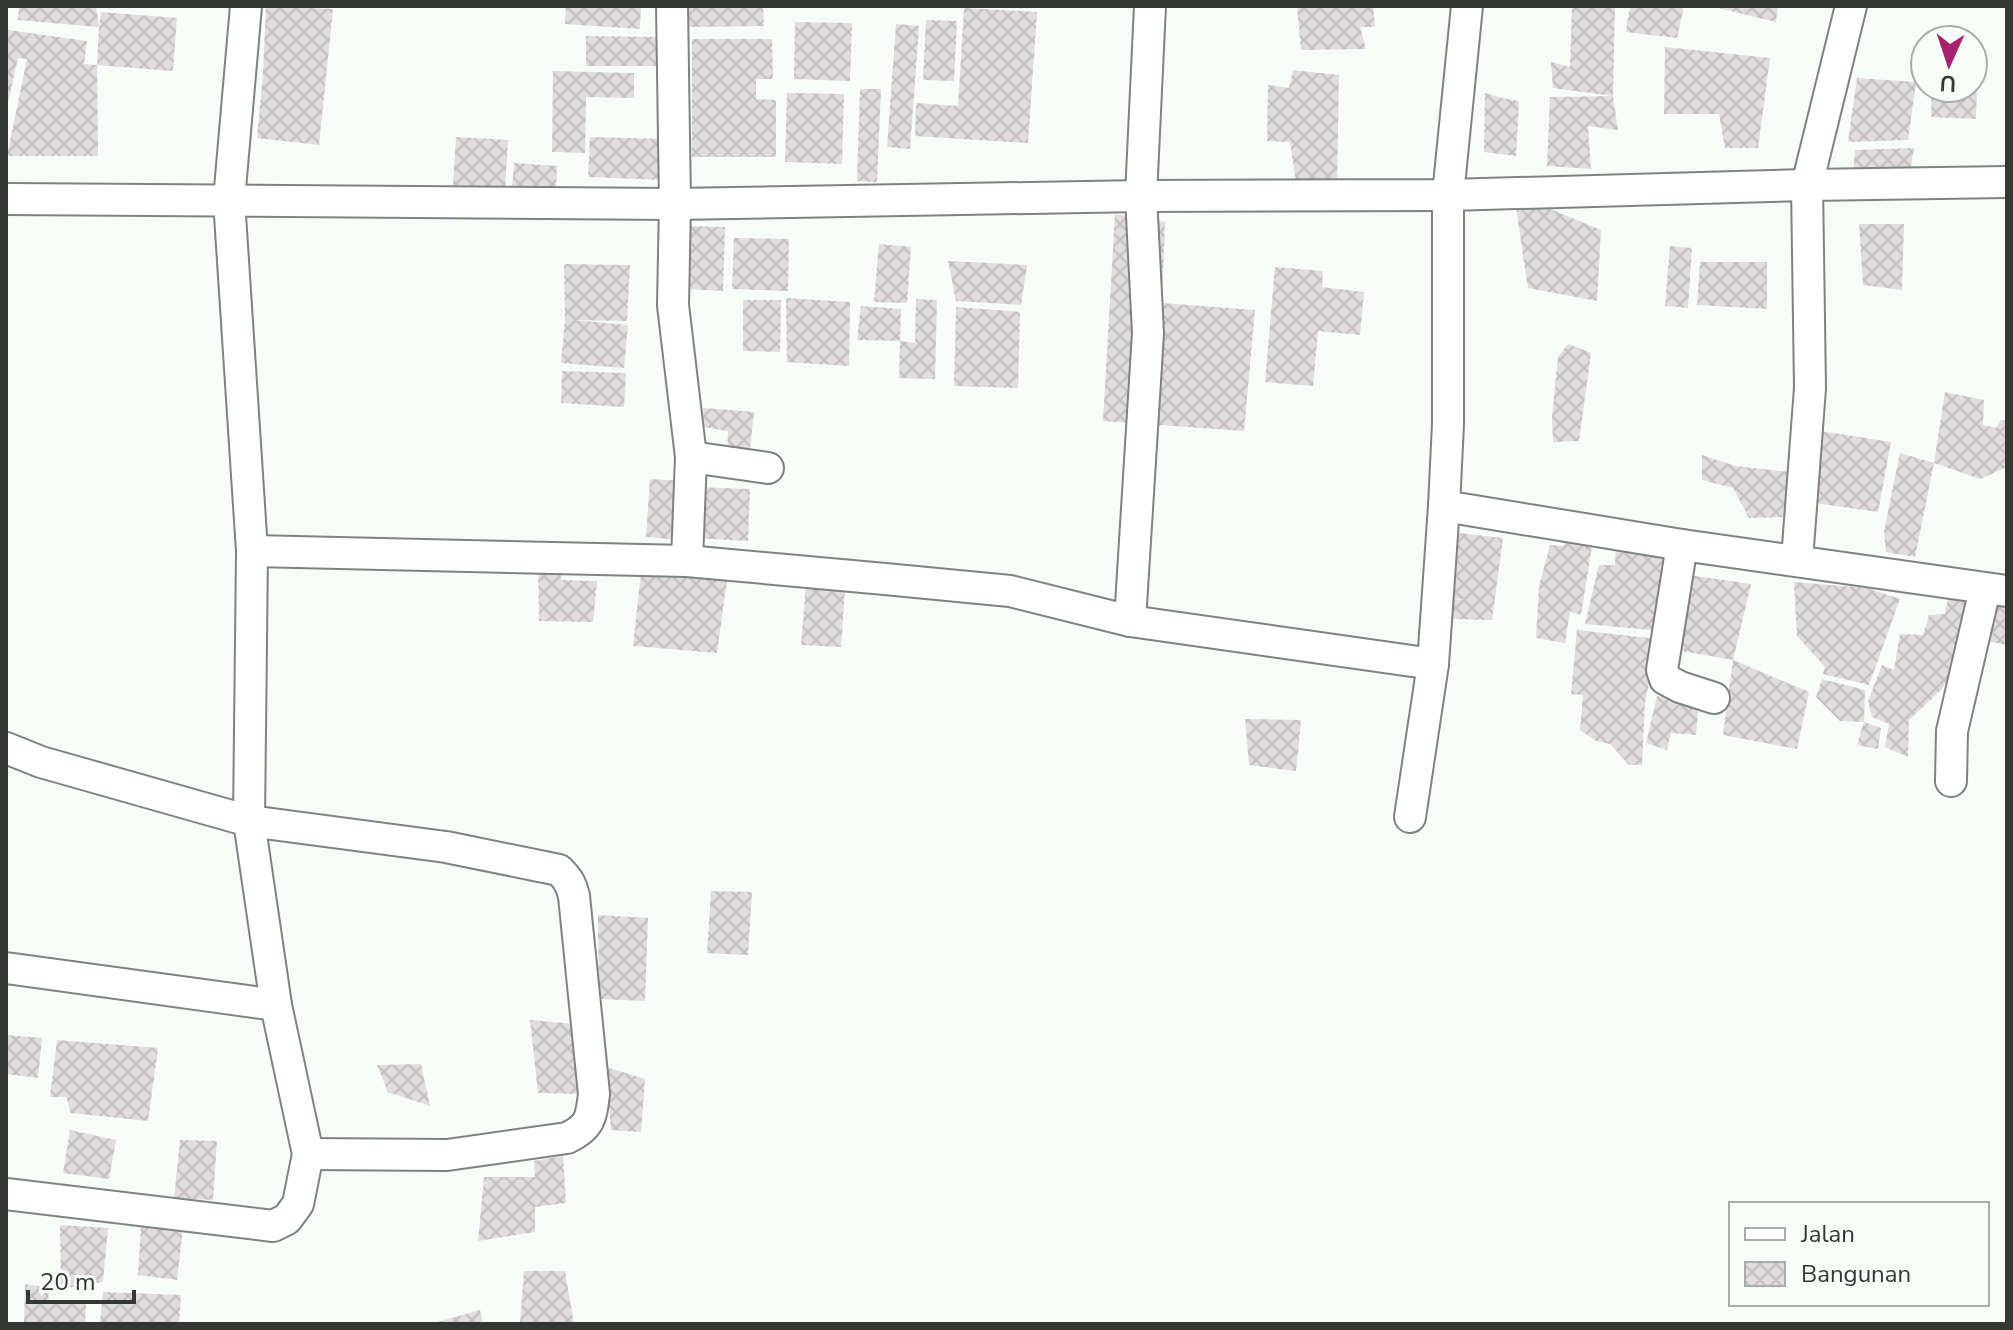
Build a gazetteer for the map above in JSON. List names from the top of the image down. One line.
{"legend":["Jalan","Bangunan"],"scale_bar":"20 m","north":"bottom"}
